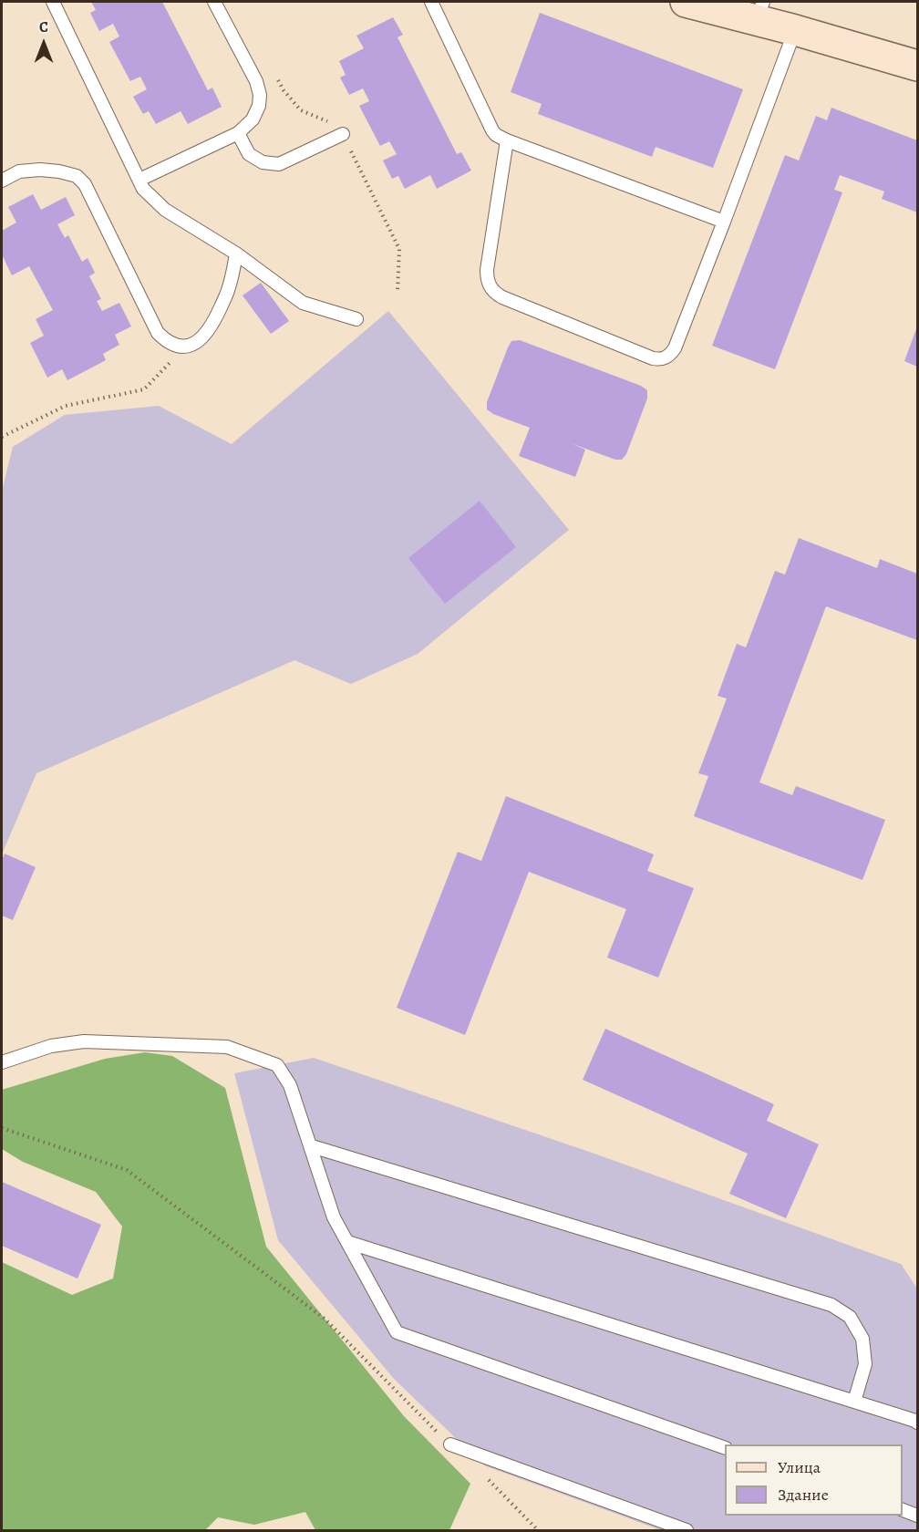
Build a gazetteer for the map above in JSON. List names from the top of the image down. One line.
{"legend":["Улица","Здание"],"north":"top"}
